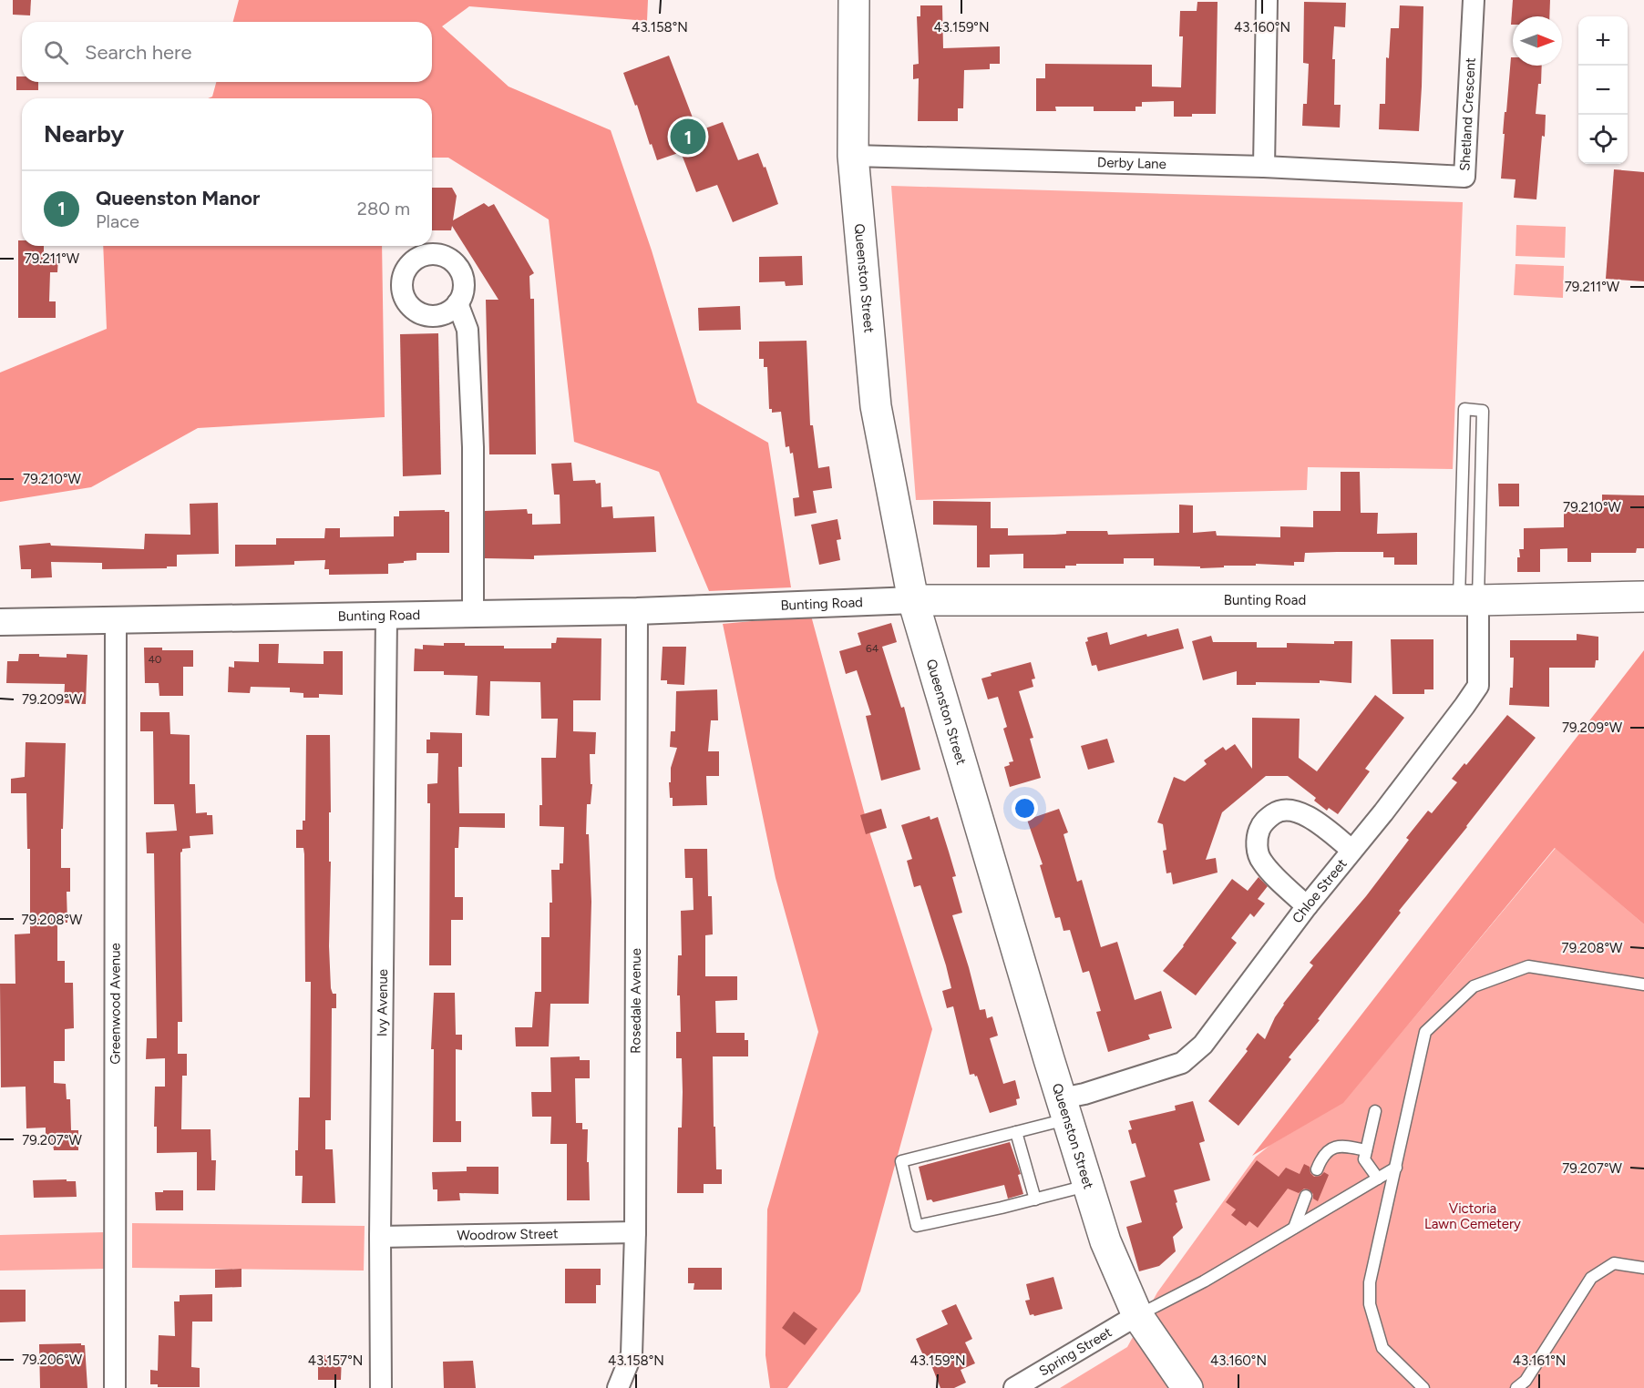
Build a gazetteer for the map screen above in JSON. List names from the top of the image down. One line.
{"streets":{"main road":["Queenston Street","Bunting Road"],"street":["Shetland Crescent","Derby Lane","Chloe Street","Rosedale Avenue","Ivy Avenue","Greenwood Avenue","Woodrow Street","Spring Street"]},"crossings":[["Shetland Crescent","Derby Lane"],["Derby Lane","Queenston Street"],["Queenston Street","Bunting Road"],["Queenston Street","Chloe Street"],["Queenston Street","Spring Street"],["Bunting Road","Chloe Street"],["Bunting Road","Rosedale Avenue"],["Bunting Road","Ivy Avenue"],["Bunting Road","Greenwood Avenue"],["Rosedale Avenue","Woodrow Street"],["Ivy Avenue","Woodrow Street"]],"parks":["Victoria Lawn Cemetery"],"house_numbers":["64","40"],"north":"right","page":{"map_buttons":["+","−"],"search":"Search here","heading":"Nearby","pins":"1","list":[{"mark":"1","name":"Queenston Manor","note":"Place","value":"280 m"}]},"coordinates":["43.158°N","43.159°N","43.160°N","79.211°W","79.210°W","79.209°W","79.208°W","79.207°W","79.206°W","43.157°N","43.161°N"]}
